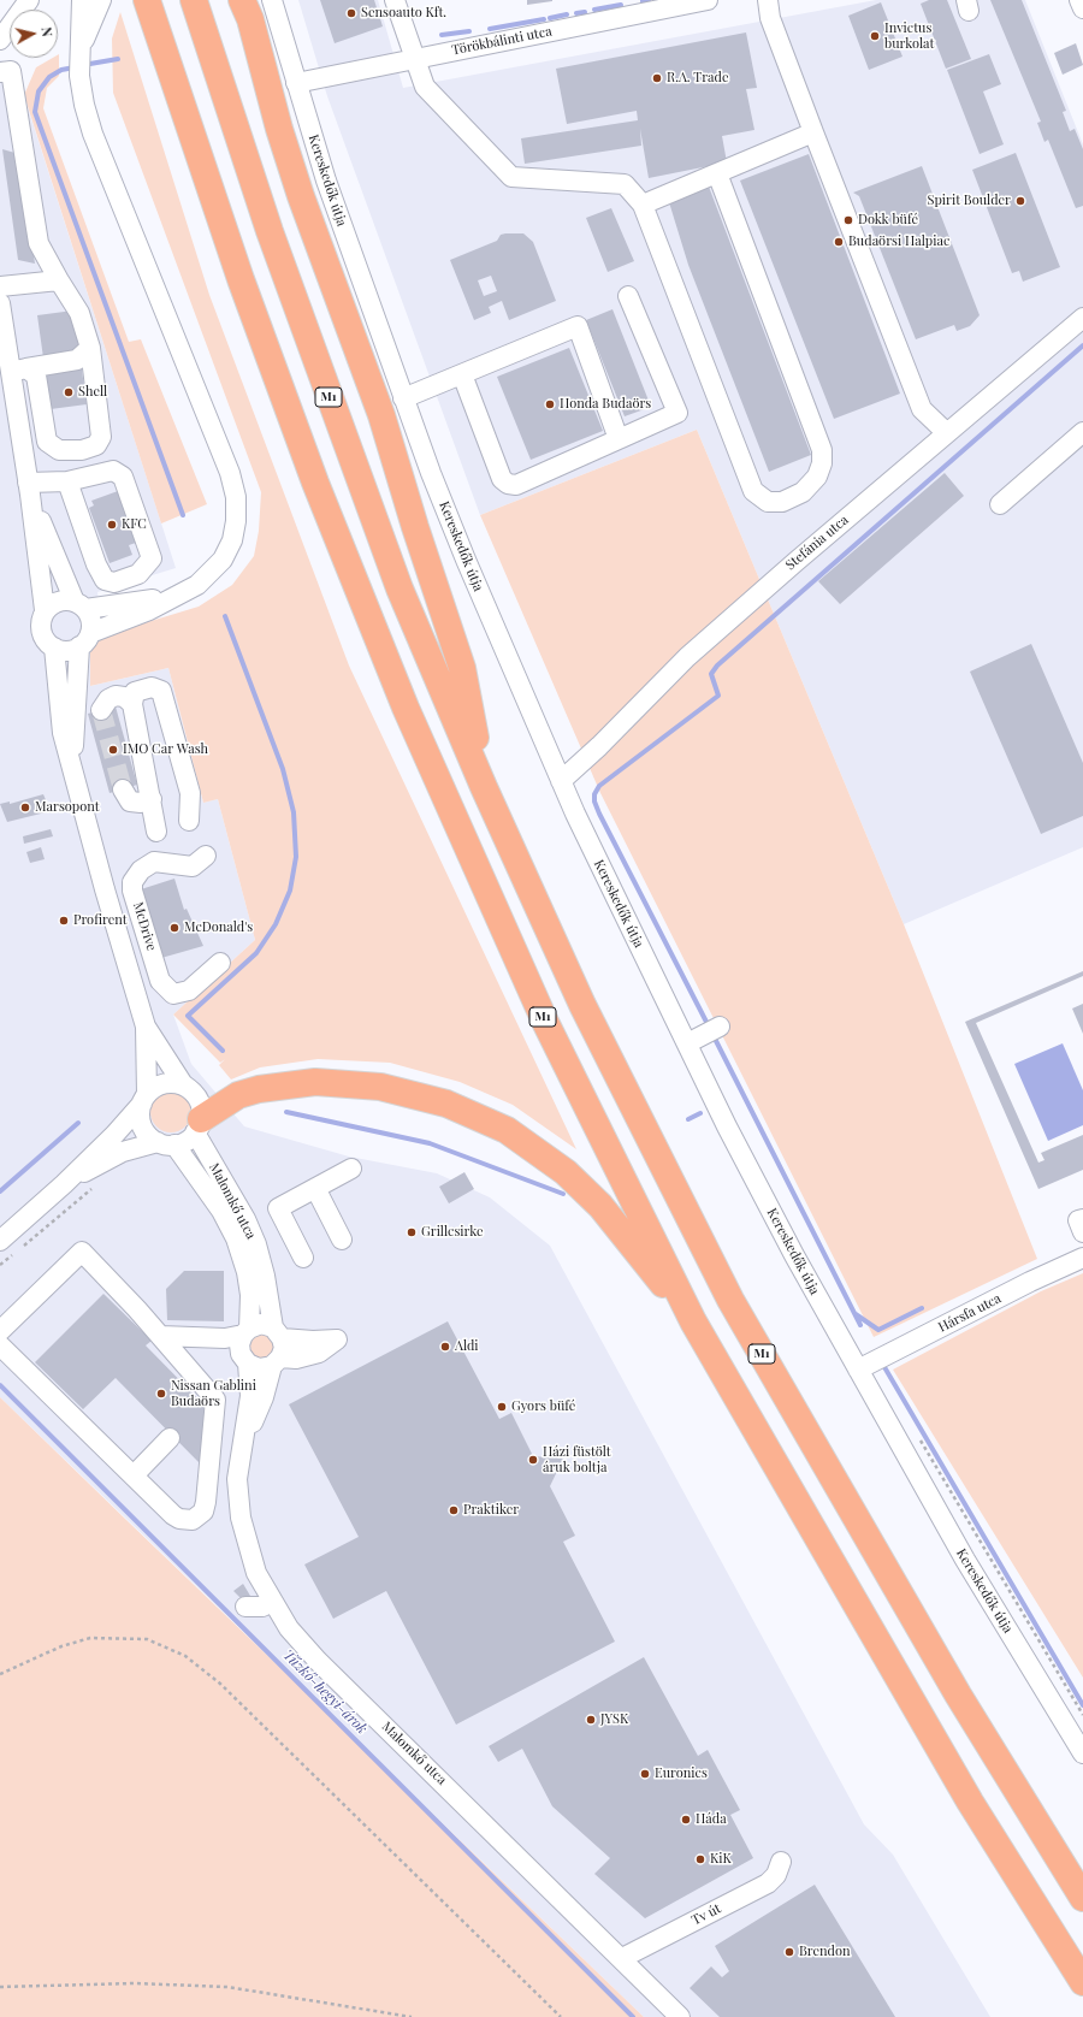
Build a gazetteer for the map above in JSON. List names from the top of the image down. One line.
{"streets":{"highway":["M1"],"street":["Törökbálinti utca","Kereskedők útja","Stefánia utca","McDrive","Malomkő utca","Hársfa utca","Tv út"]},"crossings":[["Törökbálinti utca","Kereskedők útja"],["Kereskedők útja","Stefánia utca"],["Kereskedők útja","Hársfa utca"],["Malomkő utca","Tv út"]],"water":["Tűzkő-hegyi-árok"],"places":["Sensoauto Kft.","Invictus burkolat","R.A. Trade","Spirit Boulder","Dokk büfé","Budaörsi Halpiac","Shell","Honda Budaörs","KFC","IMO Car Wash","Marsopont","Profirent","McDonald's","Grillcsirke","Aldi","Nissan Gablini Budaörs","Gyors büfé","Házi füstölt áruk boltja","Praktiker","JYSK","Euronics","Háda","KiK","Brendon"],"north":"right"}
